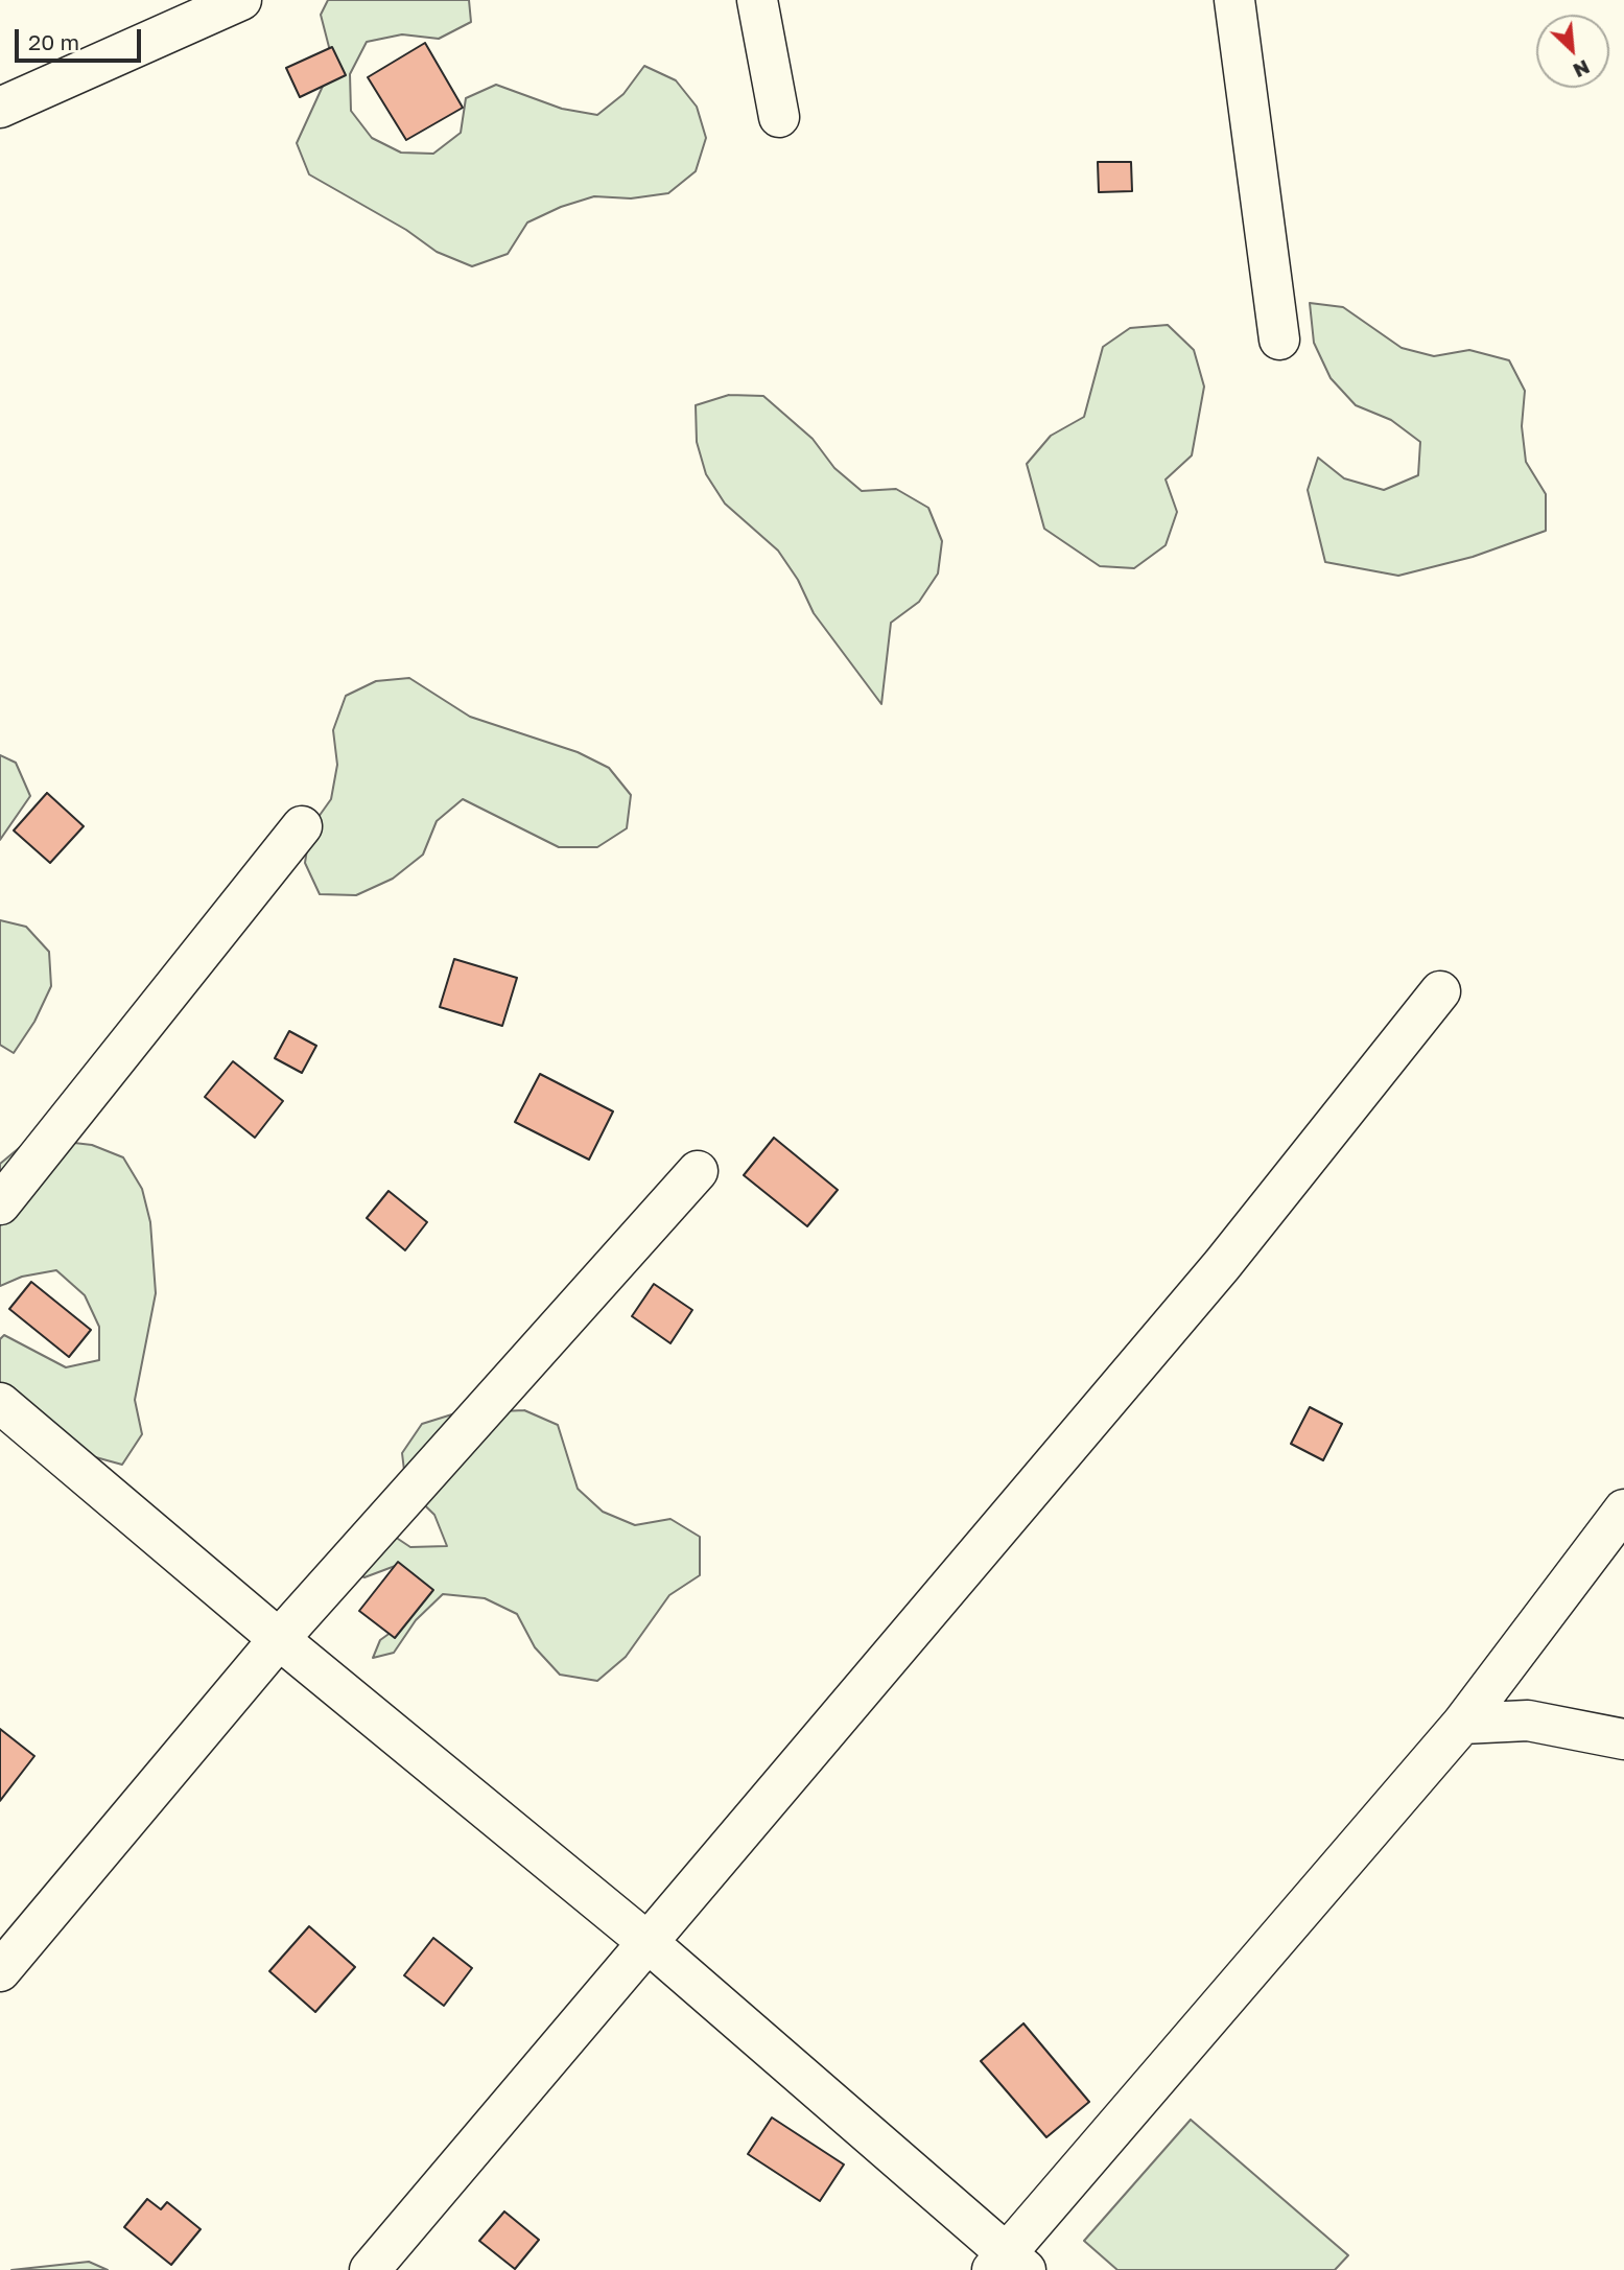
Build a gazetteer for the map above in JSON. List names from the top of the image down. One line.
{"scale_bar":"20 m","north":"bottom right"}
